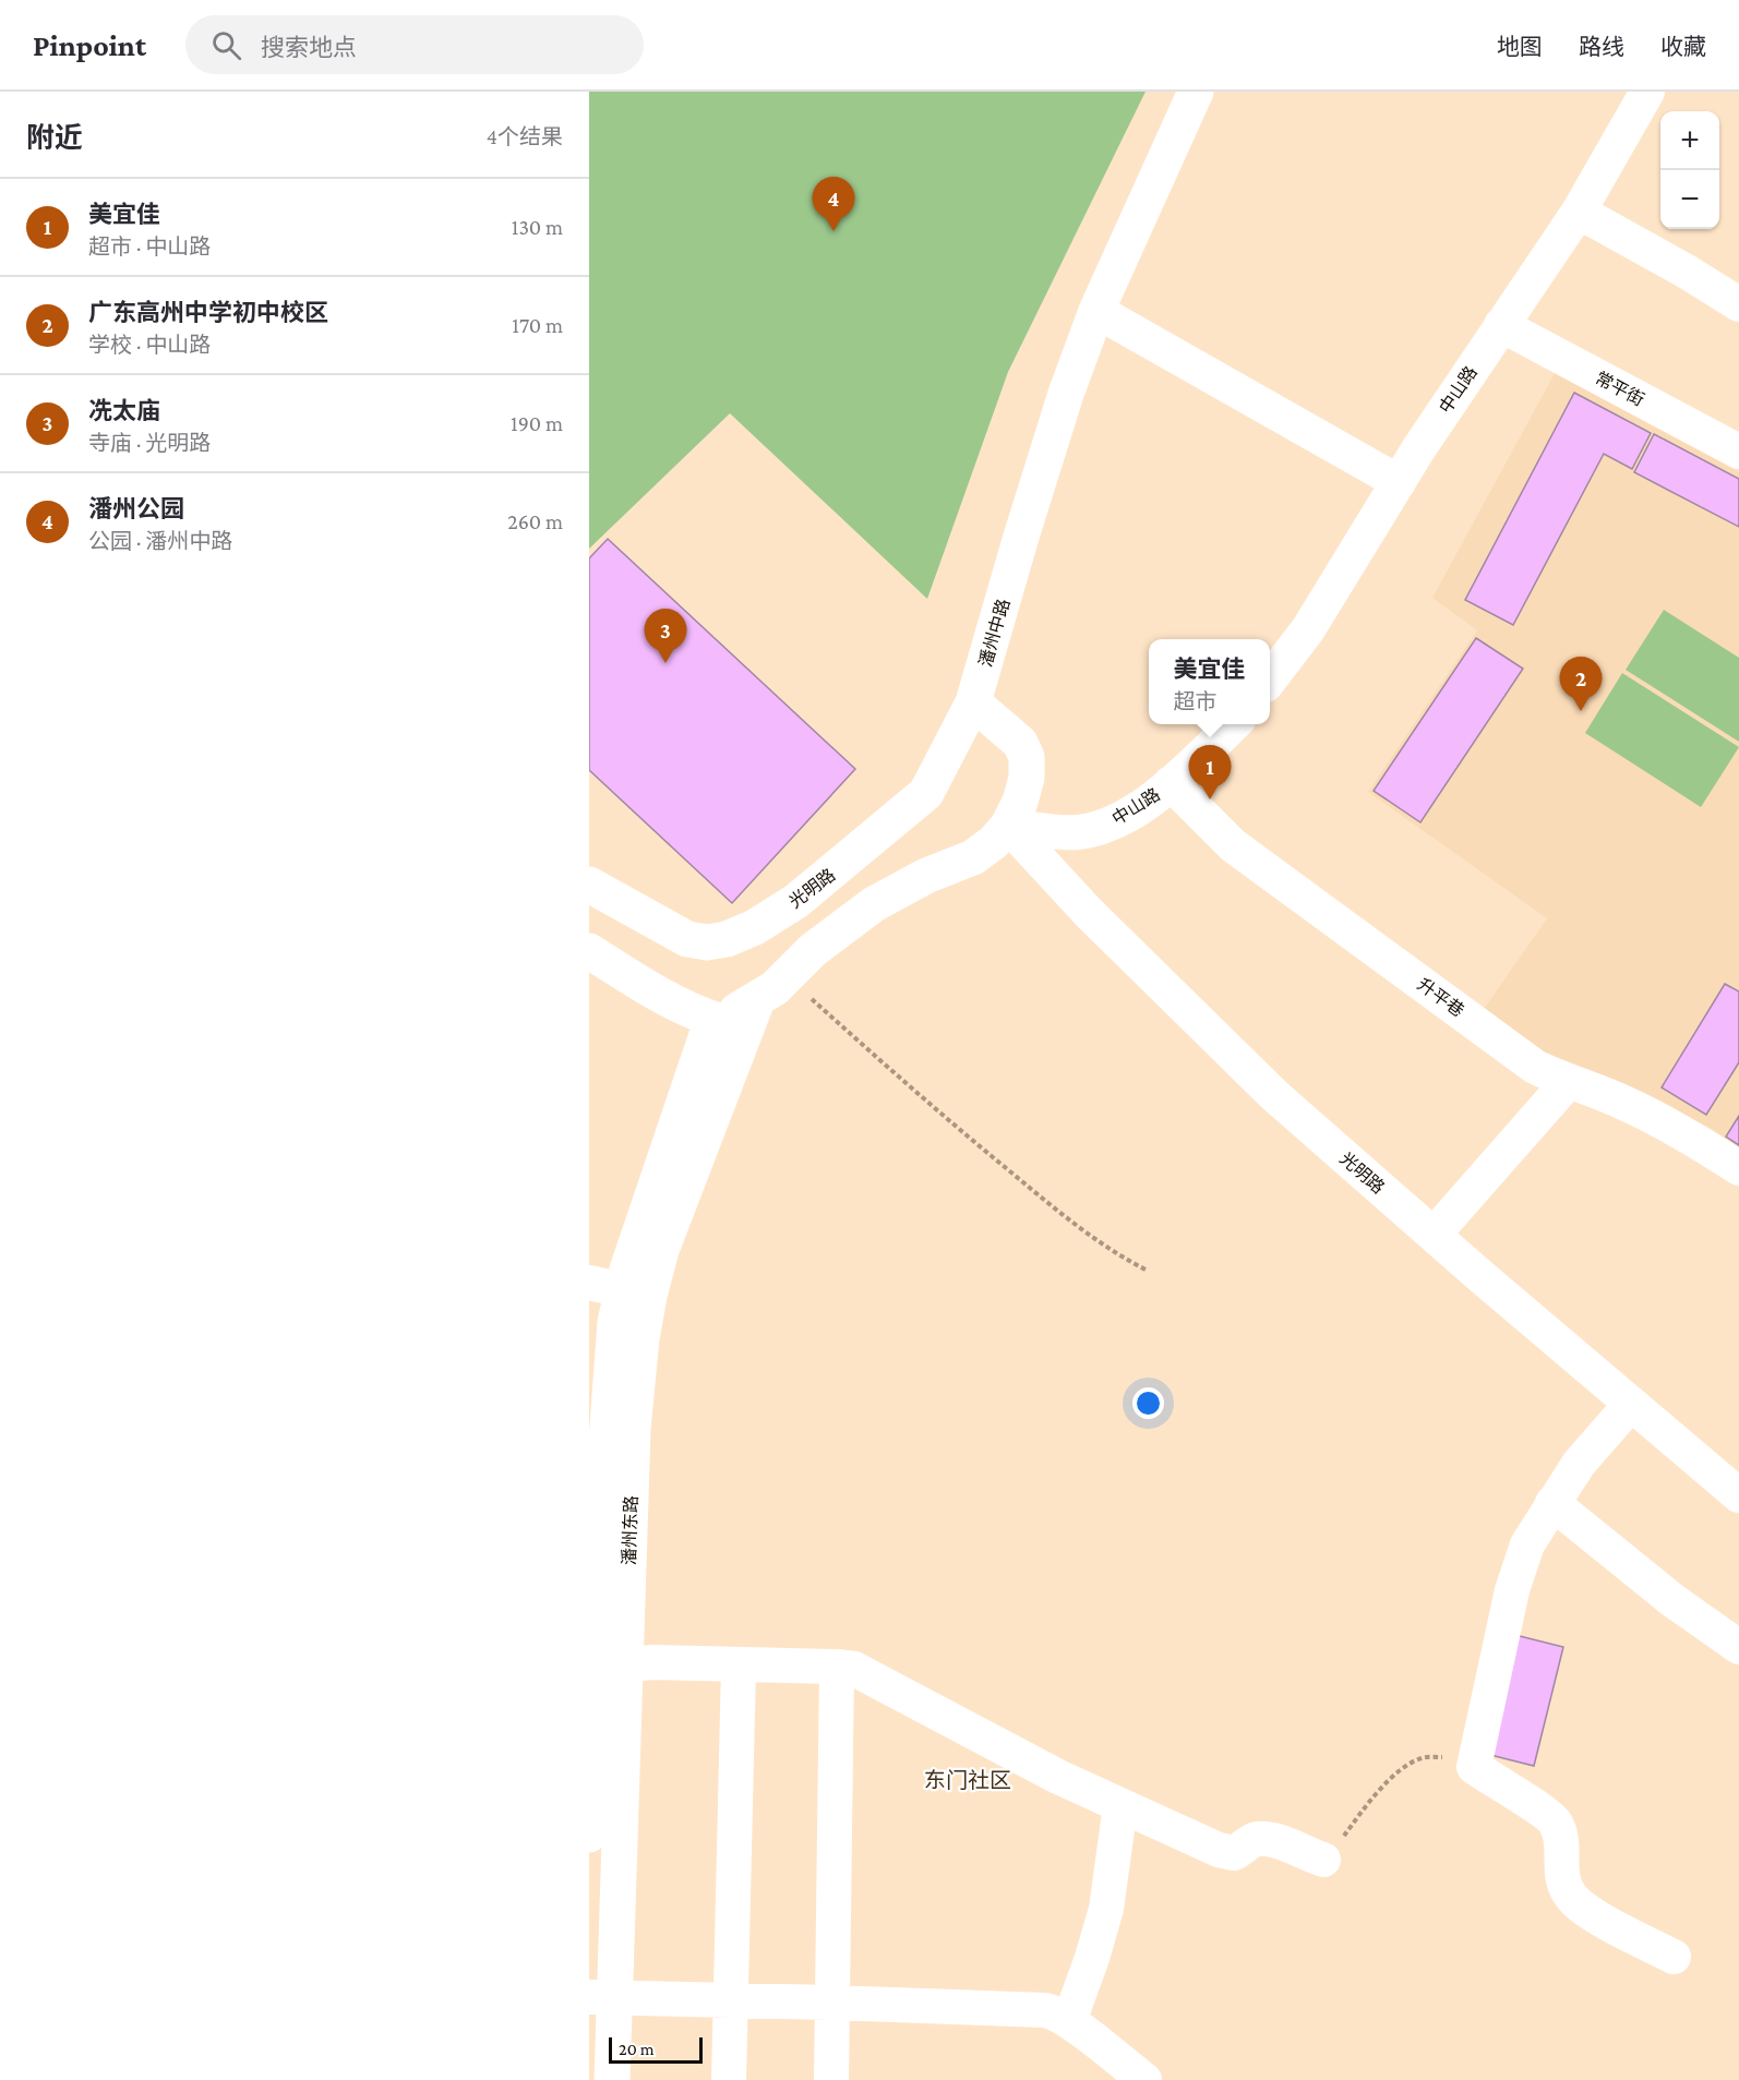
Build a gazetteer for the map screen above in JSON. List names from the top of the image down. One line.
{"streets":{"main road":["潘州中路","光明路","潘州东路"],"street":["常平街","中山路","升平巷"]},"crossings":[["常平街","中山路"],["中山路","光明路"],["中山路","升平巷"],["潘州中路","光明路"]],"districts":["东门社区"],"scale_bar":"20 m","page":{"header":"Pinpoint","search":"搜索地点","nav":["地图","路线","收藏"],"heading":["附近","4个结果"],"map_buttons":["+","−"],"list":[{"mark":"1","name":"美宜佳","note":"超市 · 中山路","value":"130 m"},{"mark":"2","name":"广东高州中学初中校区","note":"学校 · 中山路","value":"170 m"},{"mark":"3","name":"冼太庙","note":"寺庙 · 光明路","value":"190 m"},{"mark":"4","name":"潘州公园","note":"公园 · 潘州中路","value":"260 m"}],"pins":["4","3","2","1"],"popup":["美宜佳","超市"],"scale":"20 m"}}
